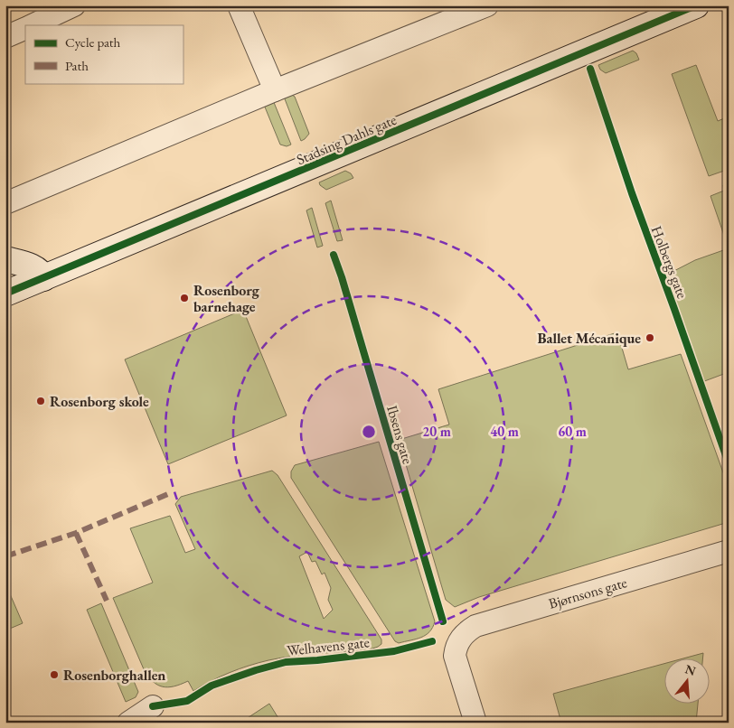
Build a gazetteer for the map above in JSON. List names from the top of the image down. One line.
{"streets":{"main road":["Stadsing Dahls gate"],"street":["Bjørnsons gate"],"cycle path":["Holbergs gate","Ibsens gate","Welhavens gate"]},"places":["Rosenborg barnehage","Ballet Mécanique","Rosenborg skole","Rosenborghallen"],"legend":["Cycle path","Path"],"north":"top","rings":["20 m","40 m","60 m"]}
